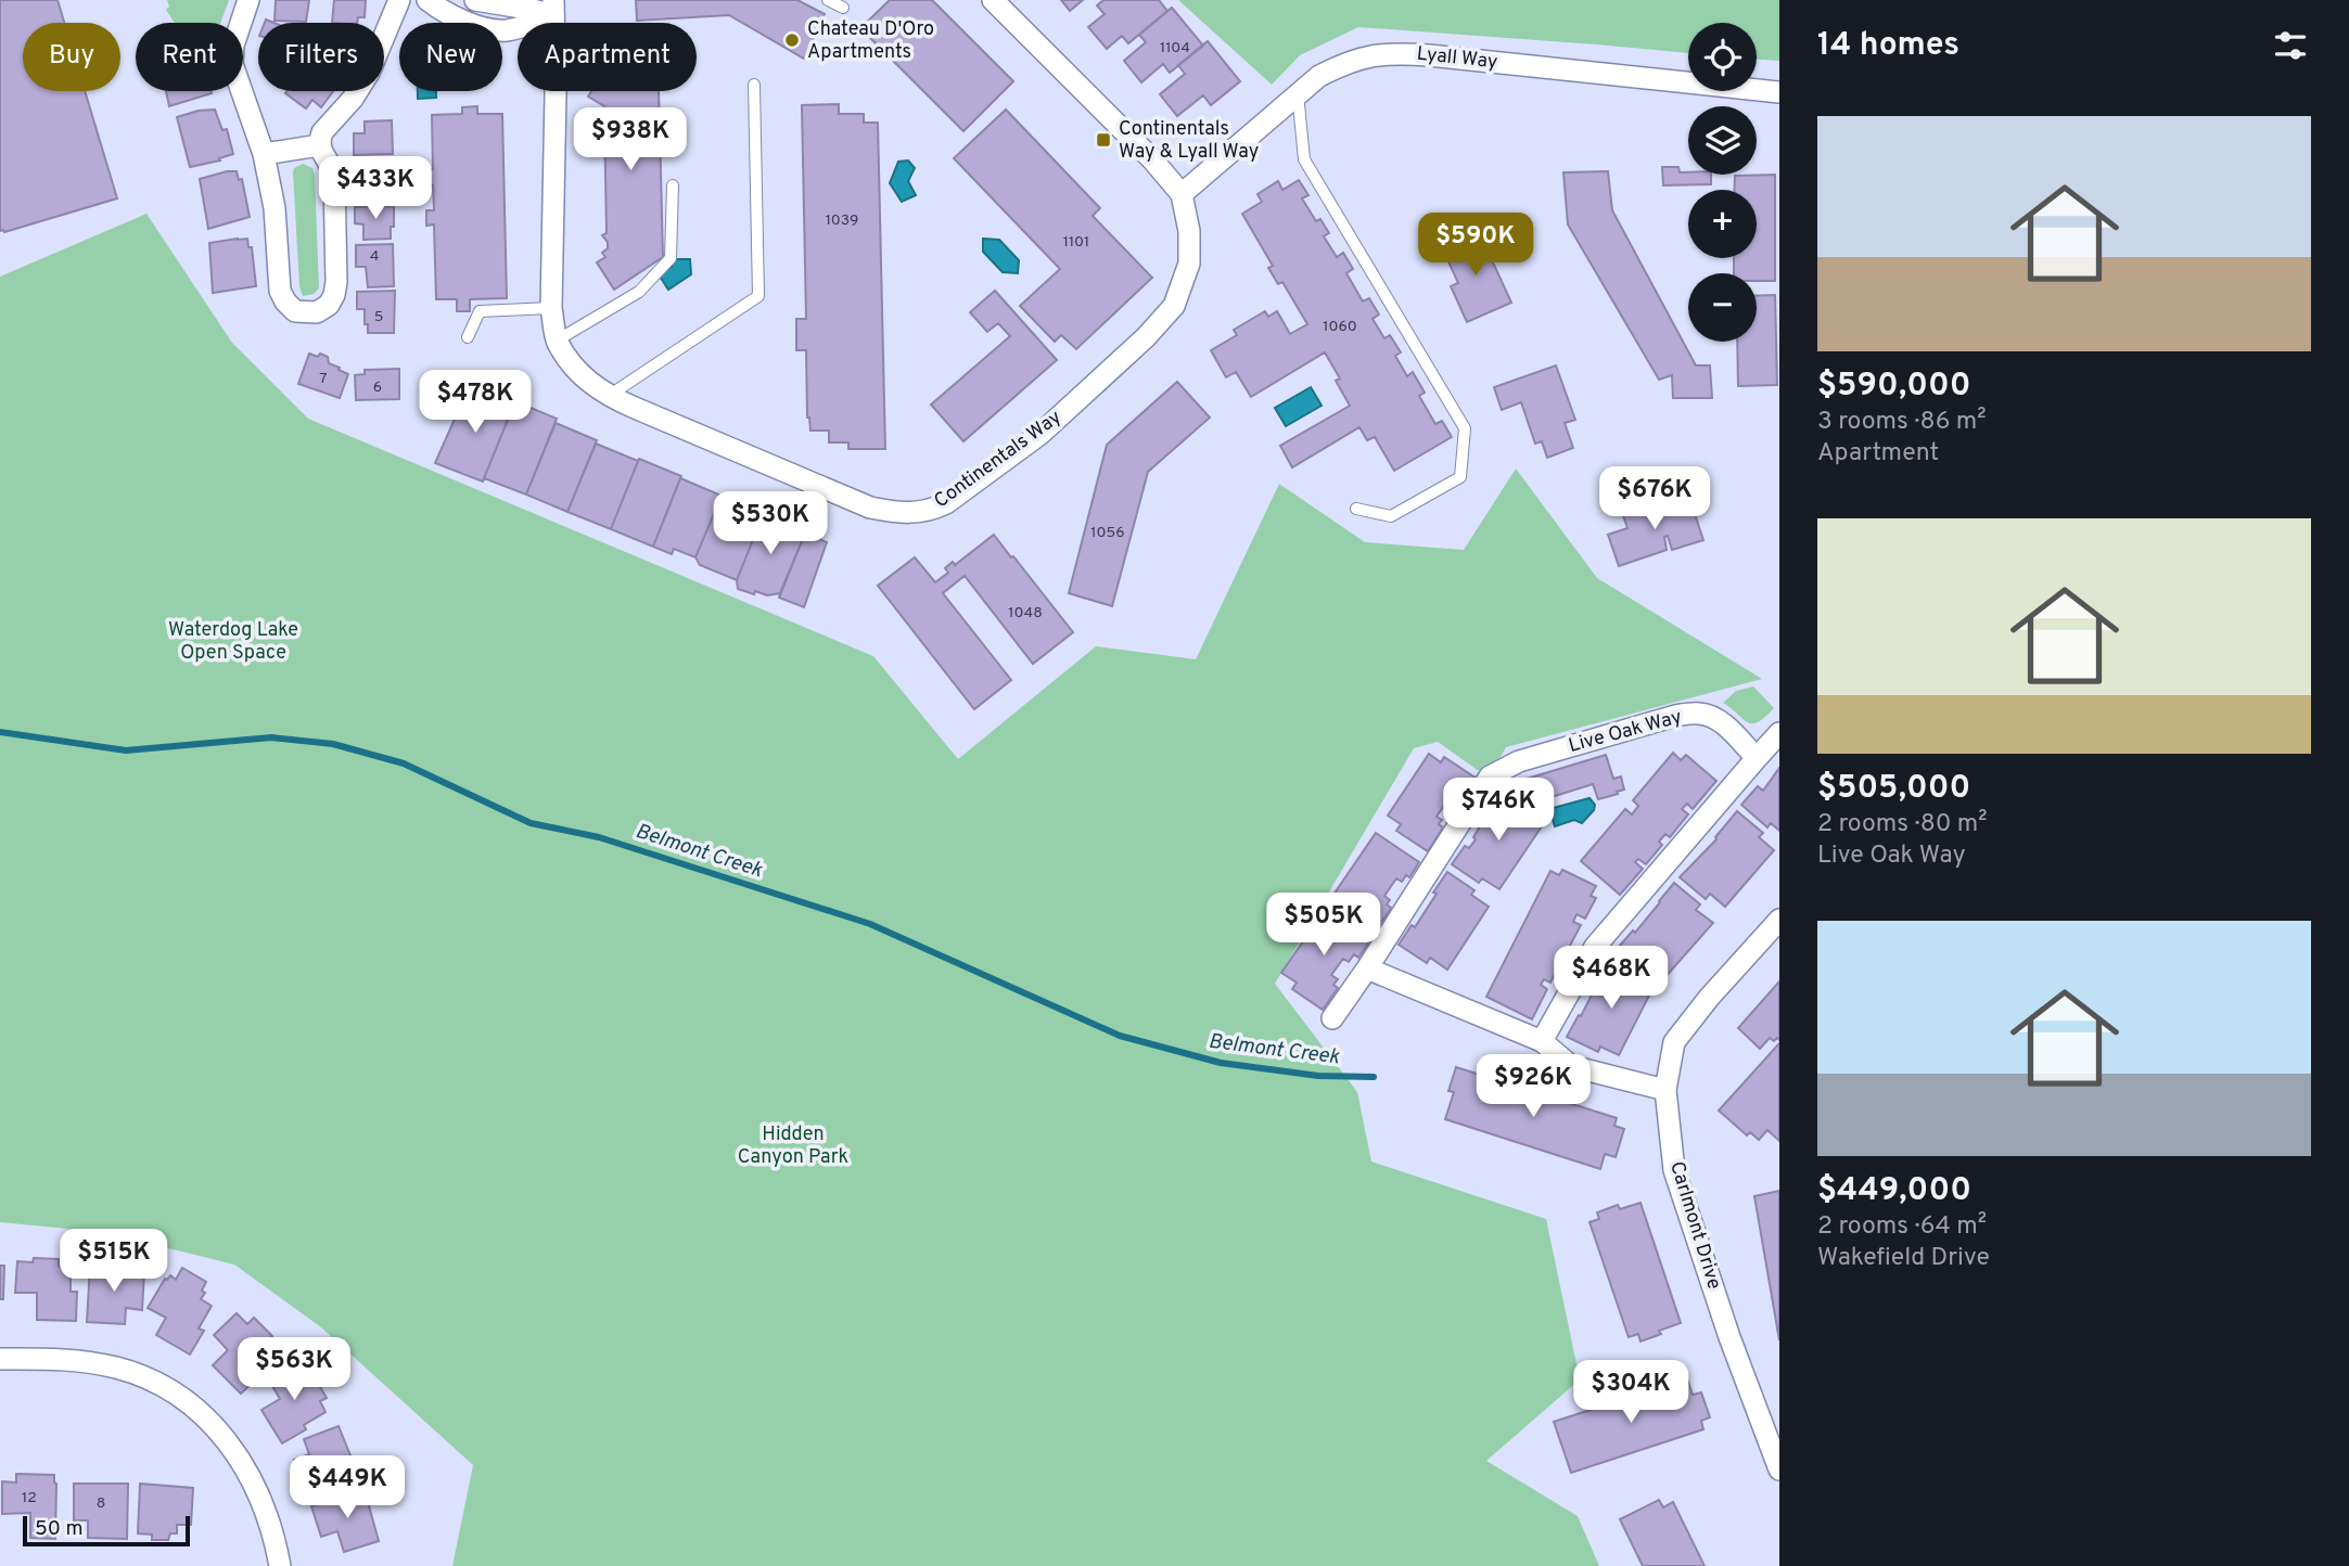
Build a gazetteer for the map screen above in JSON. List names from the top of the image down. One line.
{"streets":{"street":["Lyall Way","Continentals Way","Live Oak Way","Carlmont Drive"]},"crossings":[["Lyall Way","Continentals Way"]],"water":["Belmont Creek"],"parks":["Waterdog Lake Open Space","Hidden Canyon Park"],"places":{"other":["Chateau D'Oro Apartments"],"transit":["Continentals Way & Lyall Way"]},"house_numbers":["1104","1039","1101","4","5","1060","7","6","1056","1048","12","8"],"scale_bar":"50 m","page":{"heading":"14 homes","map_buttons":["+","−"],"chip":["Buy","Rent","Filters","New","Apartment"],"list":[{"name":"$590,000","note":"3 rooms · 86 m² · Apartment"},{"name":"$505,000","note":"2 rooms · 80 m² · Live Oak Way"},{"name":"$449,000","note":"2 rooms · 64 m² · Wakefield Drive"}],"price":["$938K","$433K","$590K","$478K","$676K","$530K","$746K","$505K","$468K","$926K","$515K","$563K","$304K","$449K"],"scale":"50 m"}}
